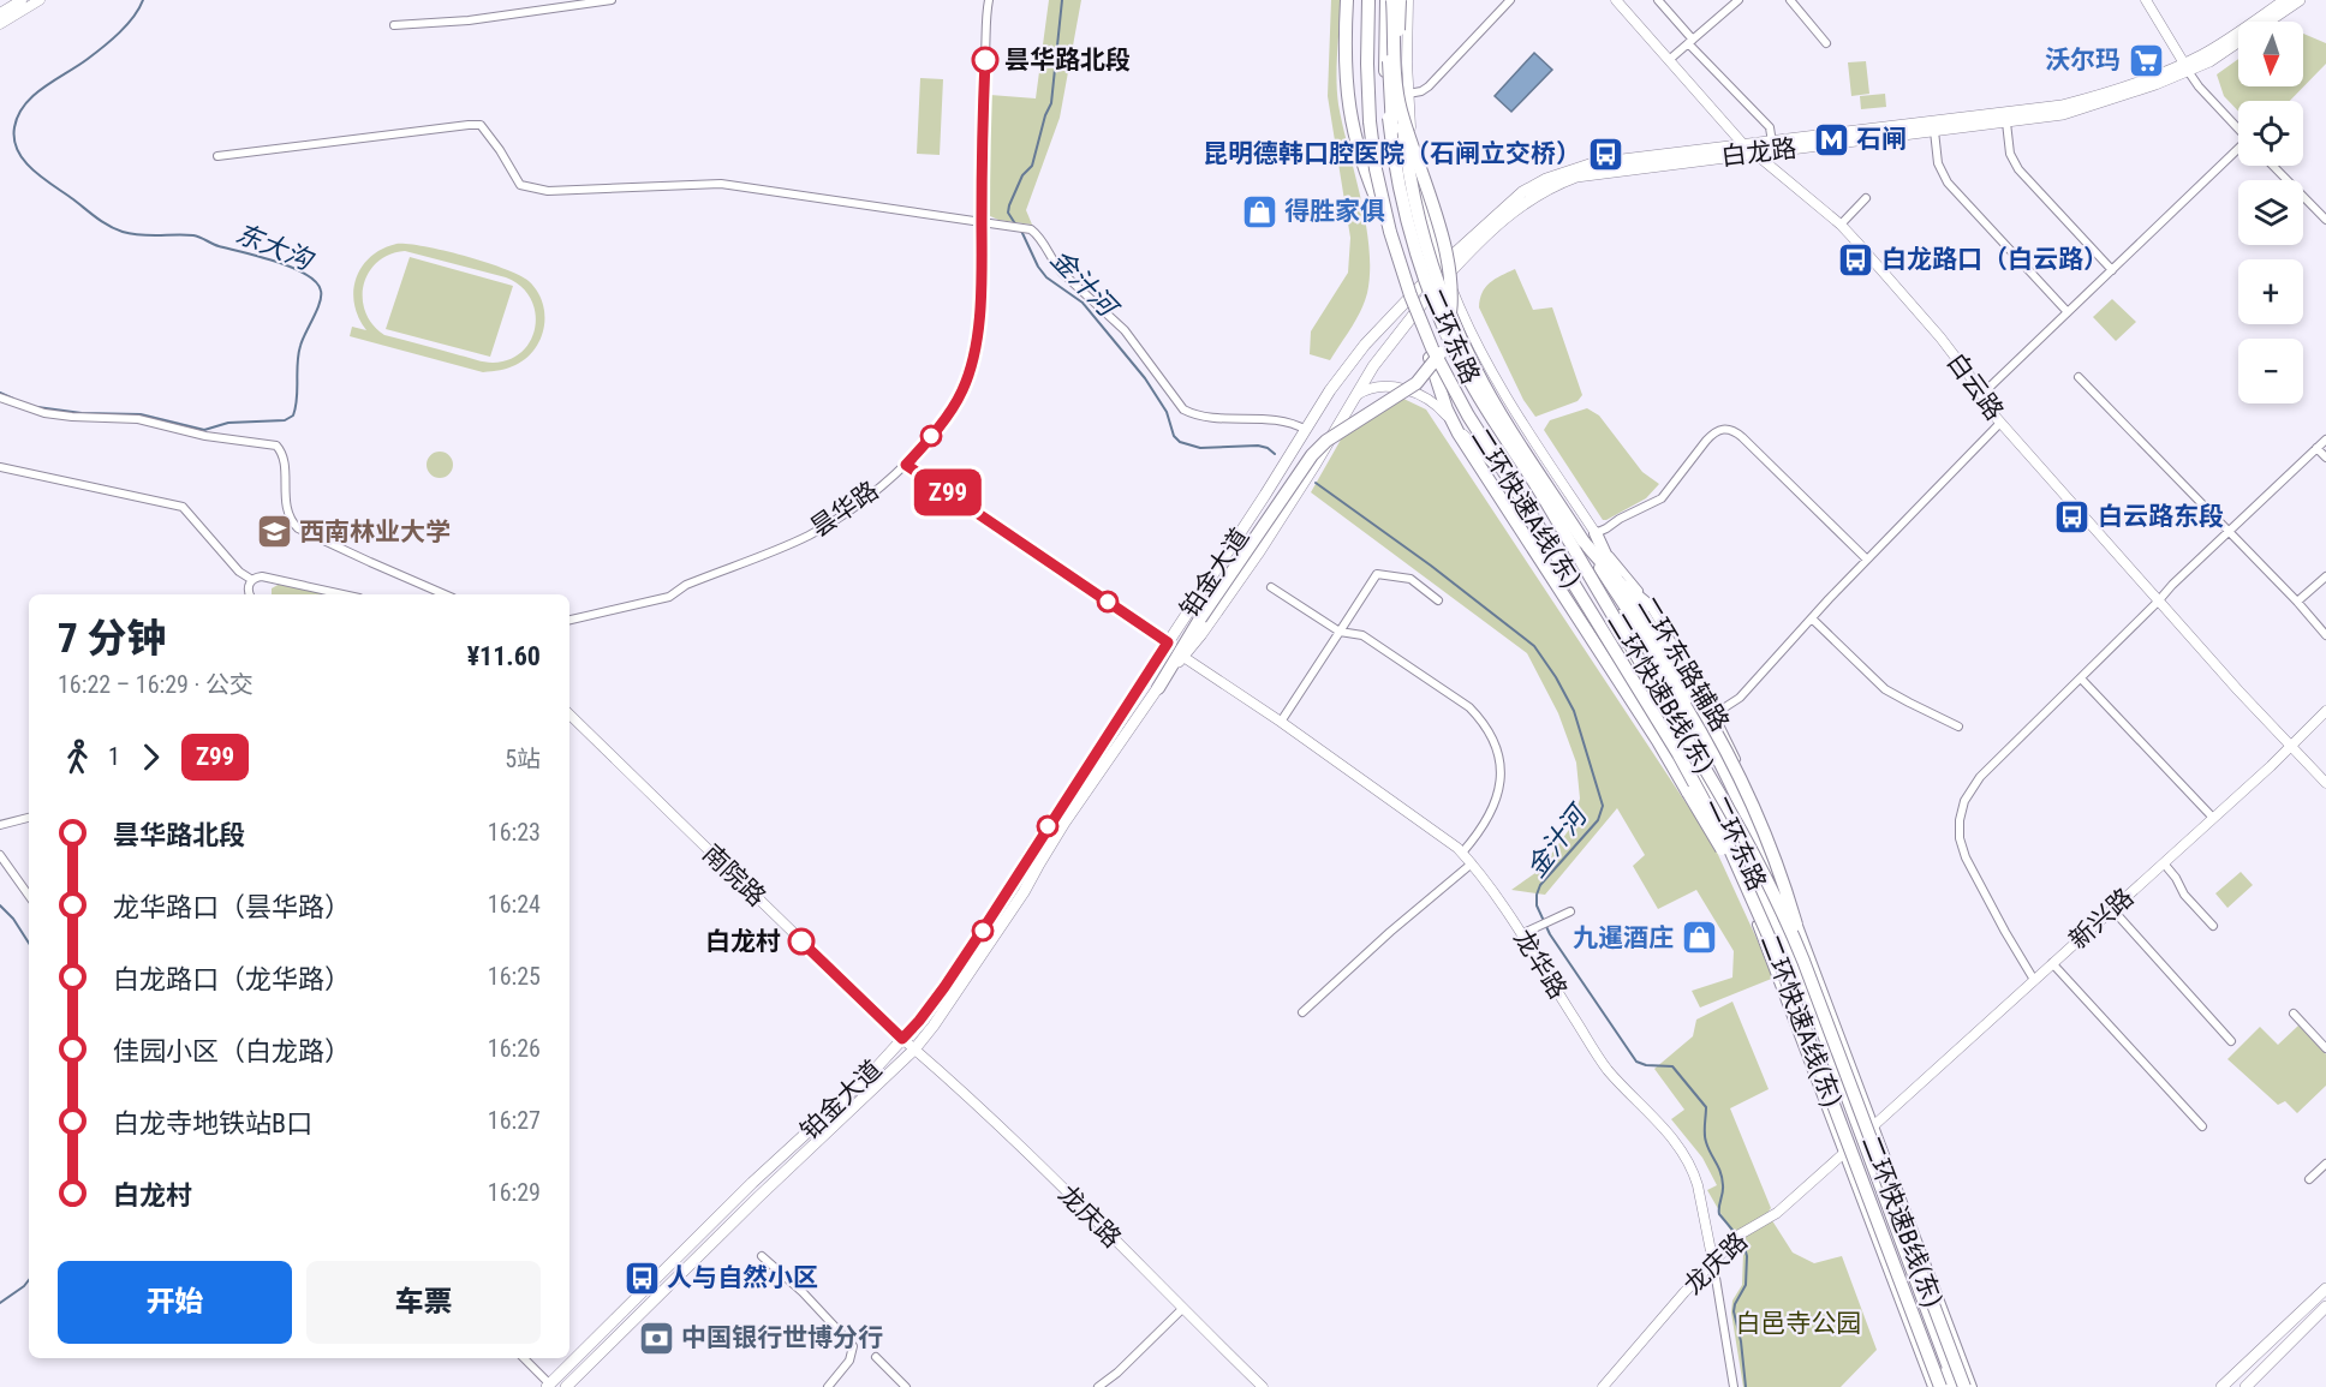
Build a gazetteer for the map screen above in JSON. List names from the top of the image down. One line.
{"streets":{"main road":["白龙路","二环东路","二环快速A线(东)","铂金大道","二环快速B线(东)"],"street":["白云路","昙华路","二环东路辅路","南院路","新兴路","龙华路","龙庆路"]},"crossings":[["白龙路","白云路"],["白龙路","铂金大道"],["白龙路","二环东路辅路"],["二环东路","二环东路辅路"],["二环东路","二环快速B线(东)"],["白云路","新兴路"],["二环快速A线(东)","二环东路辅路"],["铂金大道","南院路"],["铂金大道","龙华路"],["铂金大道","龙庆路"],["二环东路辅路","新兴路"],["二环东路辅路","龙庆路"],["南院路","龙庆路"],["龙华路","龙庆路"]],"water":["东大沟","金汁河"],"parks":["白邑寺公园"],"places":{"other":["昙华路北段","白龙村"],"supermarket":["沃尔玛"],"metro station":["石闸"],"bus stop":["昆明德韩口腔医院（石闸立交桥）","白龙路口（白云路）","白云路东段","人与自然小区"],"shop":["得胜家俱","九暹酒庄"],"school or university":["西南林业大学"],"bank":["中国银行世博分行"]},"lines":["bus line Z99"],"north":"bottom","page":{"on_map":"Z99","map_buttons":["+","−"],"heading":["7 分钟","16:22 – 16:29 · 公交","¥11.60"],"legs":["1","Z99","5站"],"list":[{"name":"昙华路北段","value":"16:23"},{"name":"龙华路口（昙华路）","value":"16:24"},{"name":"白龙路口（龙华路）","value":"16:25"},{"name":"佳园小区（白龙路）","value":"16:26"},{"name":"白龙寺地铁站B口","value":"16:27"},{"name":"白龙村","value":"16:29"}],"buttons":["开始","车票"]}}
